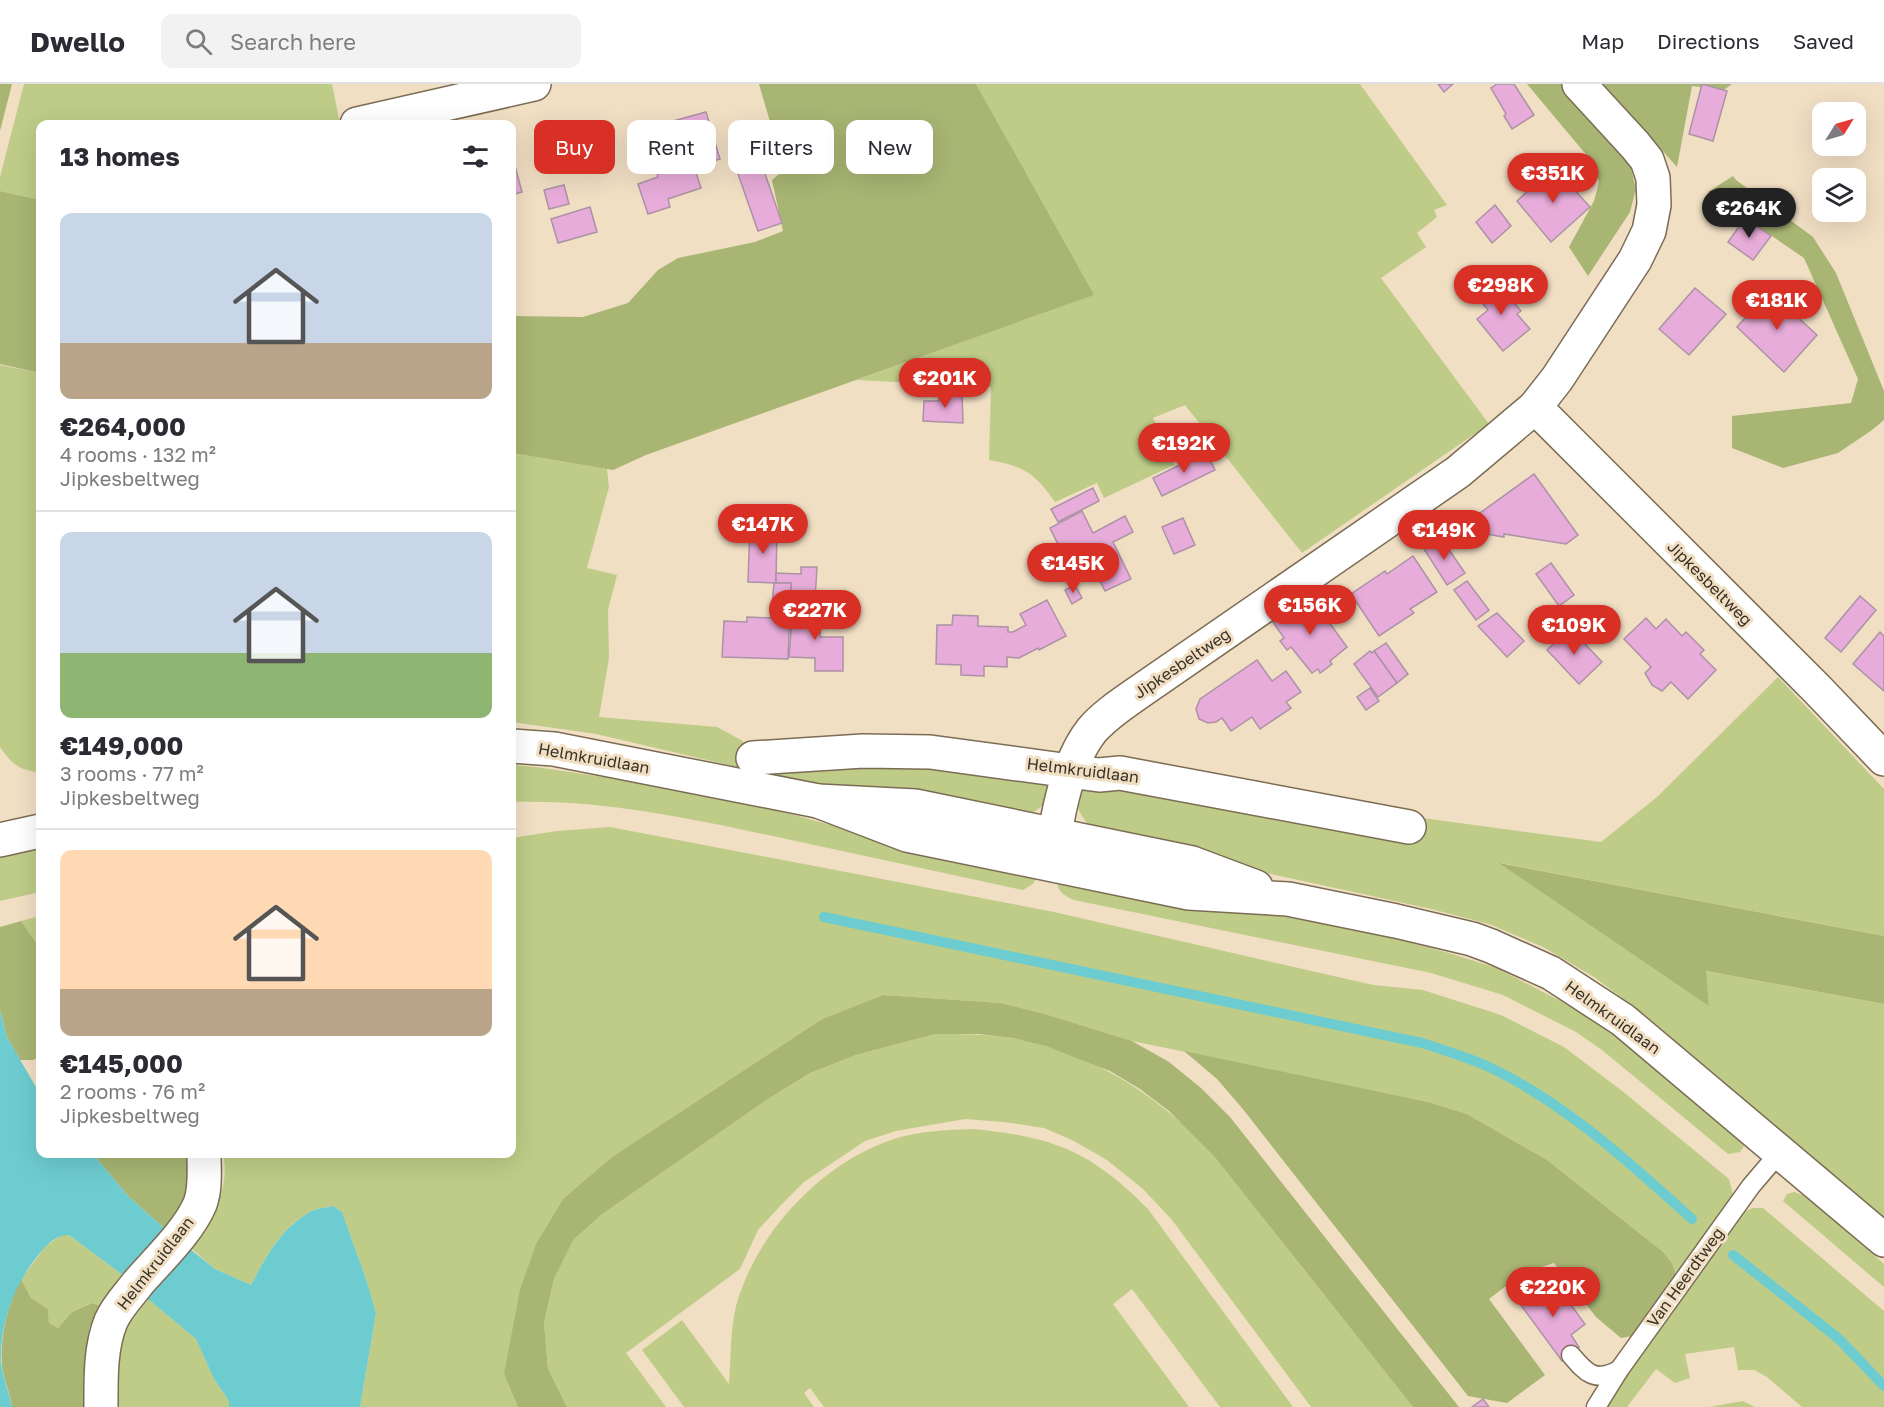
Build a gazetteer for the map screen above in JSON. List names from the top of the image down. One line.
{"streets":{"street":["Jipkesbeltweg","Helmkruidlaan"],"lane":["Van Heerdtweg"]},"crossings":[["Jipkesbeltweg","Helmkruidlaan"],["Helmkruidlaan","Van Heerdtweg"]],"north":"top right","page":{"header":"Dwello","search":"Search here","nav":["Map","Directions","Saved"],"chip":["Buy","Rent","Filters","New"],"heading":"13 homes","price":["€351K","€264K","€298K","€181K","€201K","€192K","€147K","€149K","€145K","€156K","€227K","€109K","€220K"],"list":[{"name":"€264,000","note":"4 rooms · 132 m² · Jipkesbeltweg"},{"name":"€149,000","note":"3 rooms · 77 m² · Jipkesbeltweg"},{"name":"€145,000","note":"2 rooms · 76 m² · Jipkesbeltweg"}]}}
